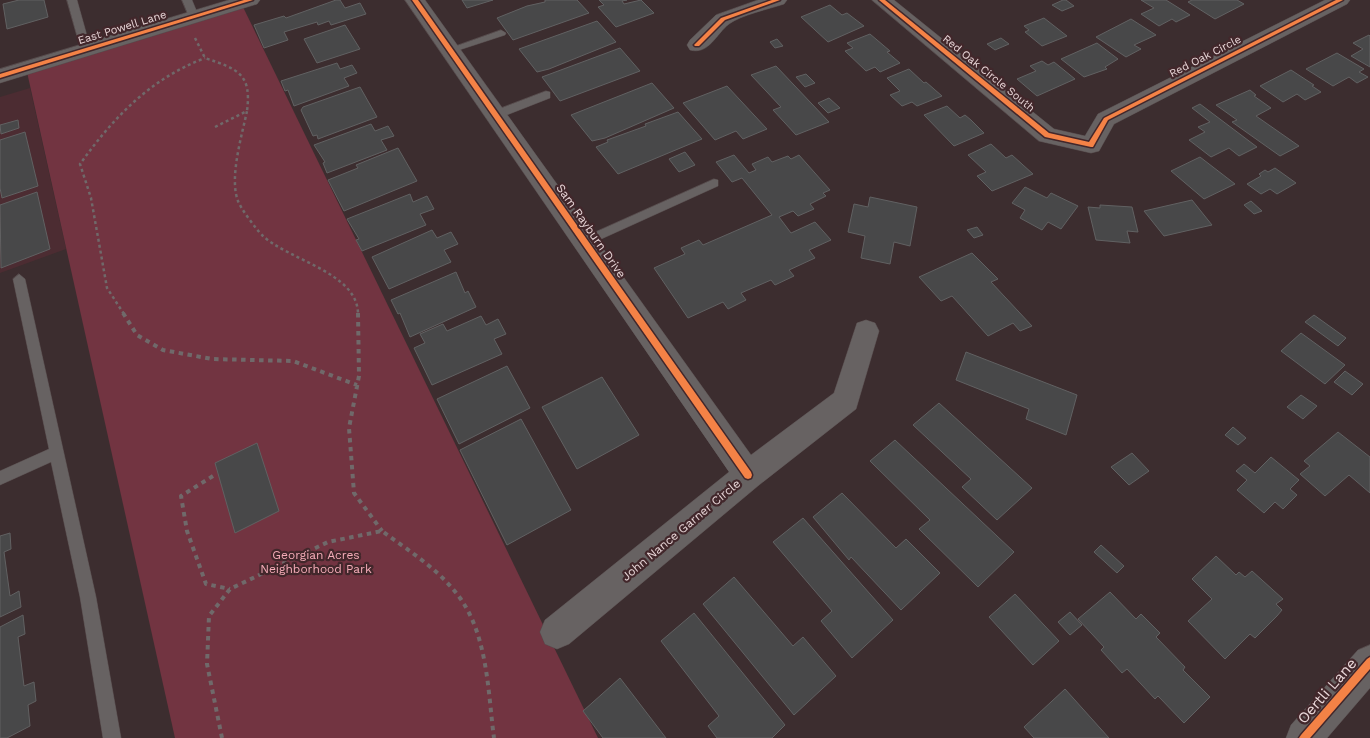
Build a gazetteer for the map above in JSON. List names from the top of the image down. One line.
{"streets":{"street":["East Powell Lane","Red Oak Circle","Red Oak Circle South","Sam Rayburn Drive","John Nance Garner Circle","Oertli Lane"]},"crossings":[["Red Oak Circle","Red Oak Circle South"],["Sam Rayburn Drive","John Nance Garner Circle"]],"parks":["Georgian Acres Neighborhood Park"]}
